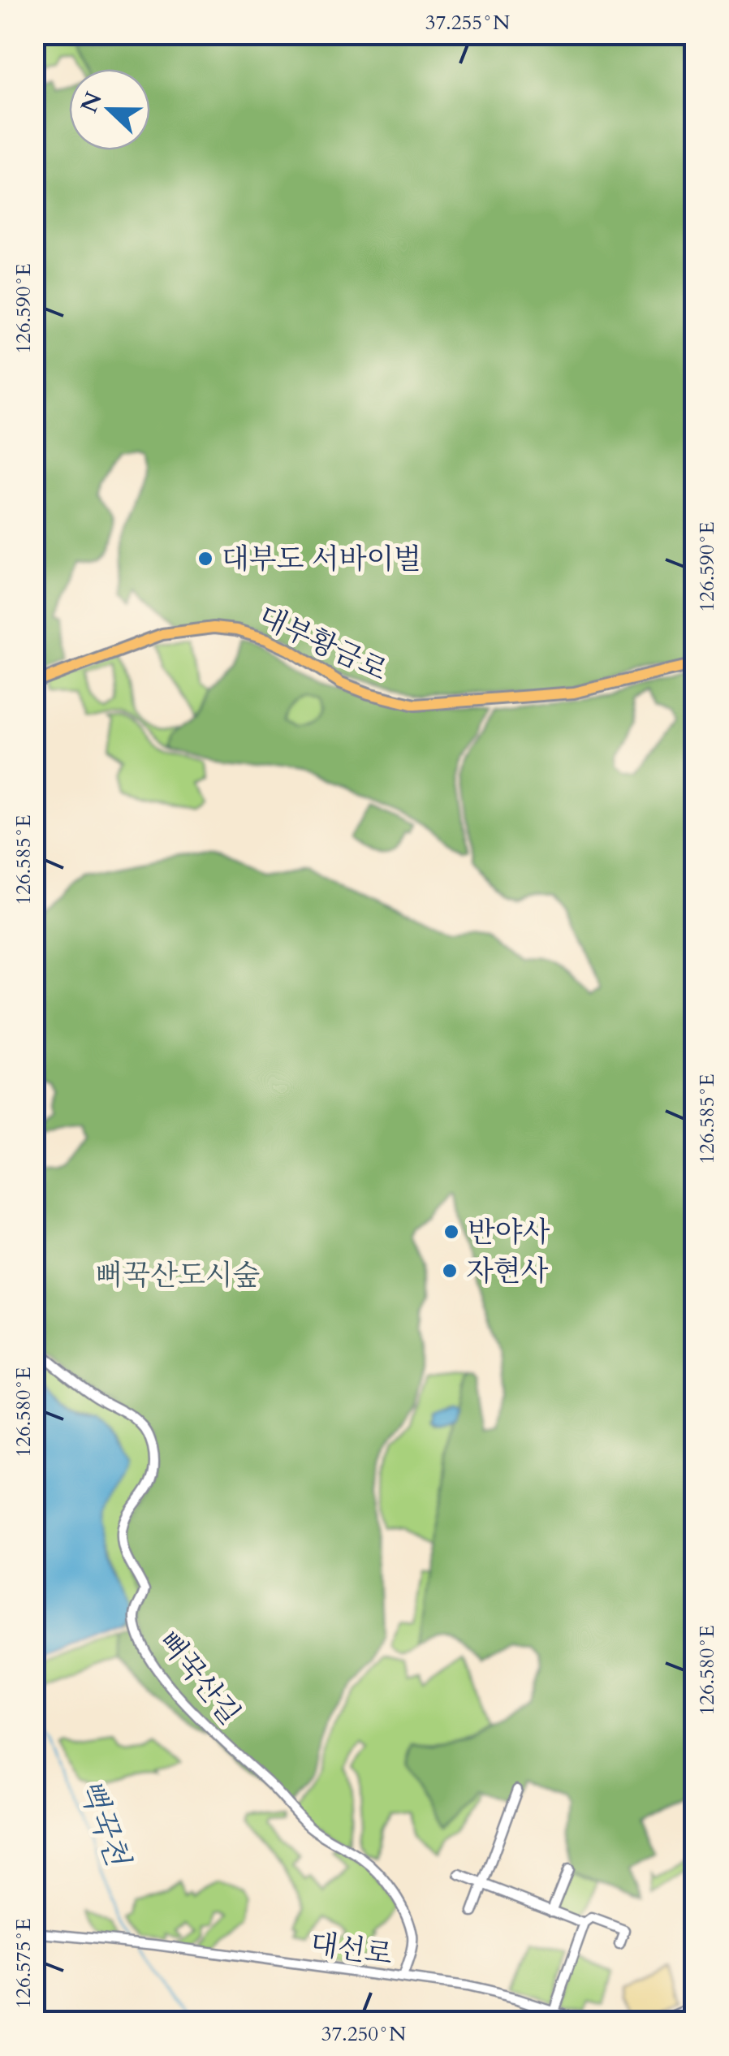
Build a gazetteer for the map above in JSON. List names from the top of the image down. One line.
{"streets":{"main road":["대부황금로"],"street":["뻐꾹산길","대선로"]},"crossings":[["뻐꾹산길","대선로"]],"water":["뻑꾹천"],"parks":["뻐꾹산도시숲"],"places":["대부도 서바이벌","반야사","자현사"],"north":"left","coordinates":["37.255°N","126.590°E","126.585°E","126.580°E","126.575°E","37.250°N"]}
